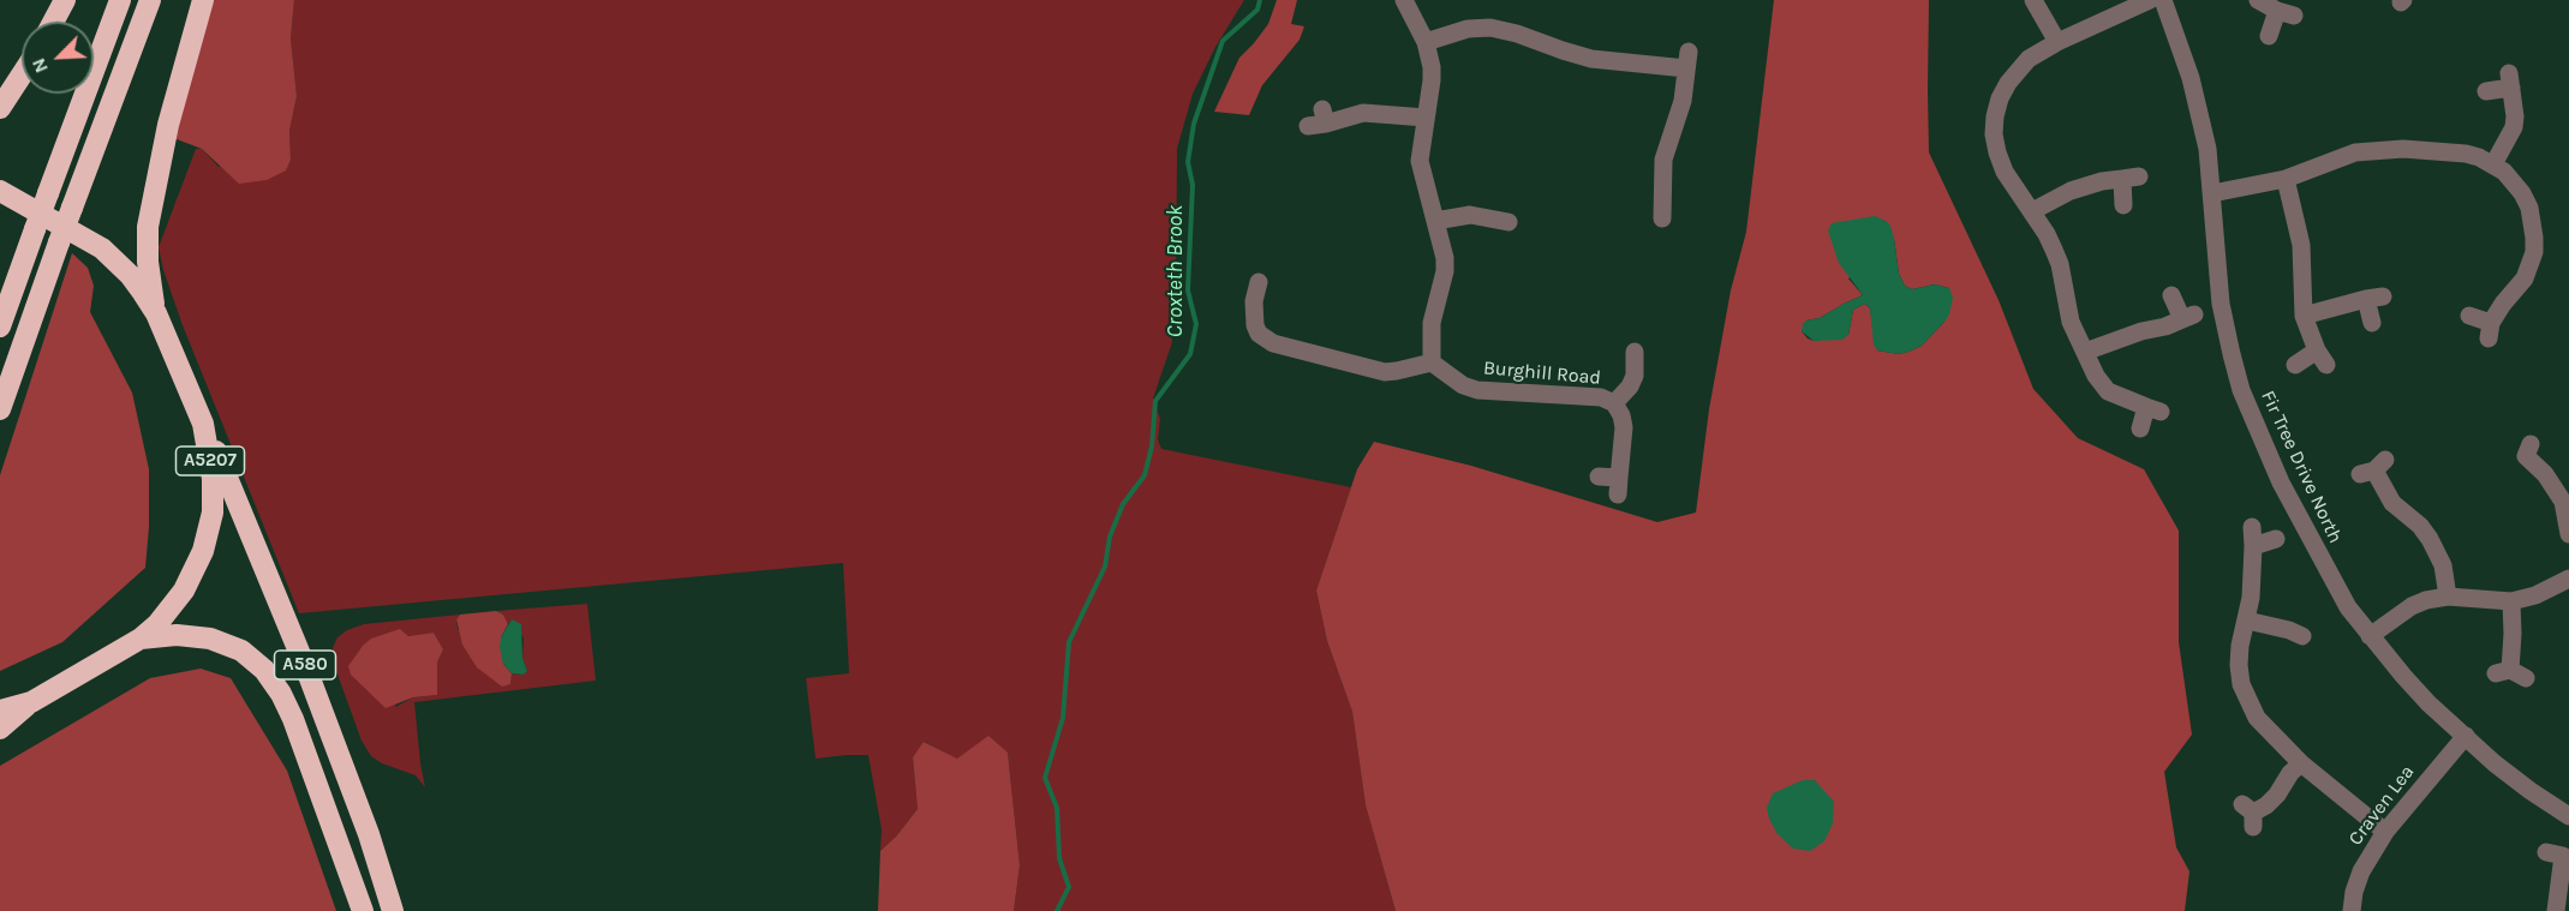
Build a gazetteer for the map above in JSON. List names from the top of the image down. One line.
{"streets":{"highway":["A5207","A580"],"street":["Burghill Road","Fir Tree Drive North","Craven Lea"]},"crossings":[["A5207","A580"],["Fir Tree Drive North","Craven Lea"]],"water":["Croxteth Brook"],"north":"bottom left"}
